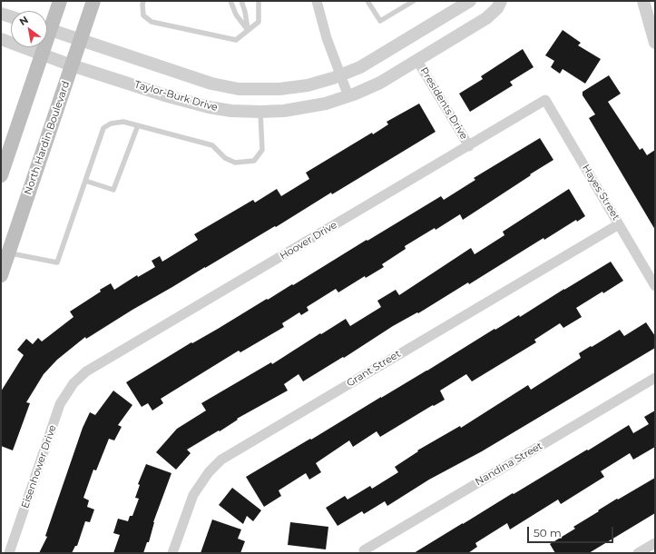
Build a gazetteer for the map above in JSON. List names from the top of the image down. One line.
{"streets":{"main road":["North Hardin Boulevard"],"street":["Taylor-Burk Drive","Presidents Drive","Hayes Street","Hoover Drive","Grant Street","Nandina Street","Eisenhower Drive"]},"crossings":[["Taylor-Burk Drive","Presidents Drive"],["Taylor-Burk Drive","North Hardin Boulevard"],["Presidents Drive","Hoover Drive"],["Hayes Street","Hoover Drive"],["Hayes Street","Grant Street"],["Hoover Drive","Eisenhower Drive"]],"scale_bar":"50 m","north":"top left"}
